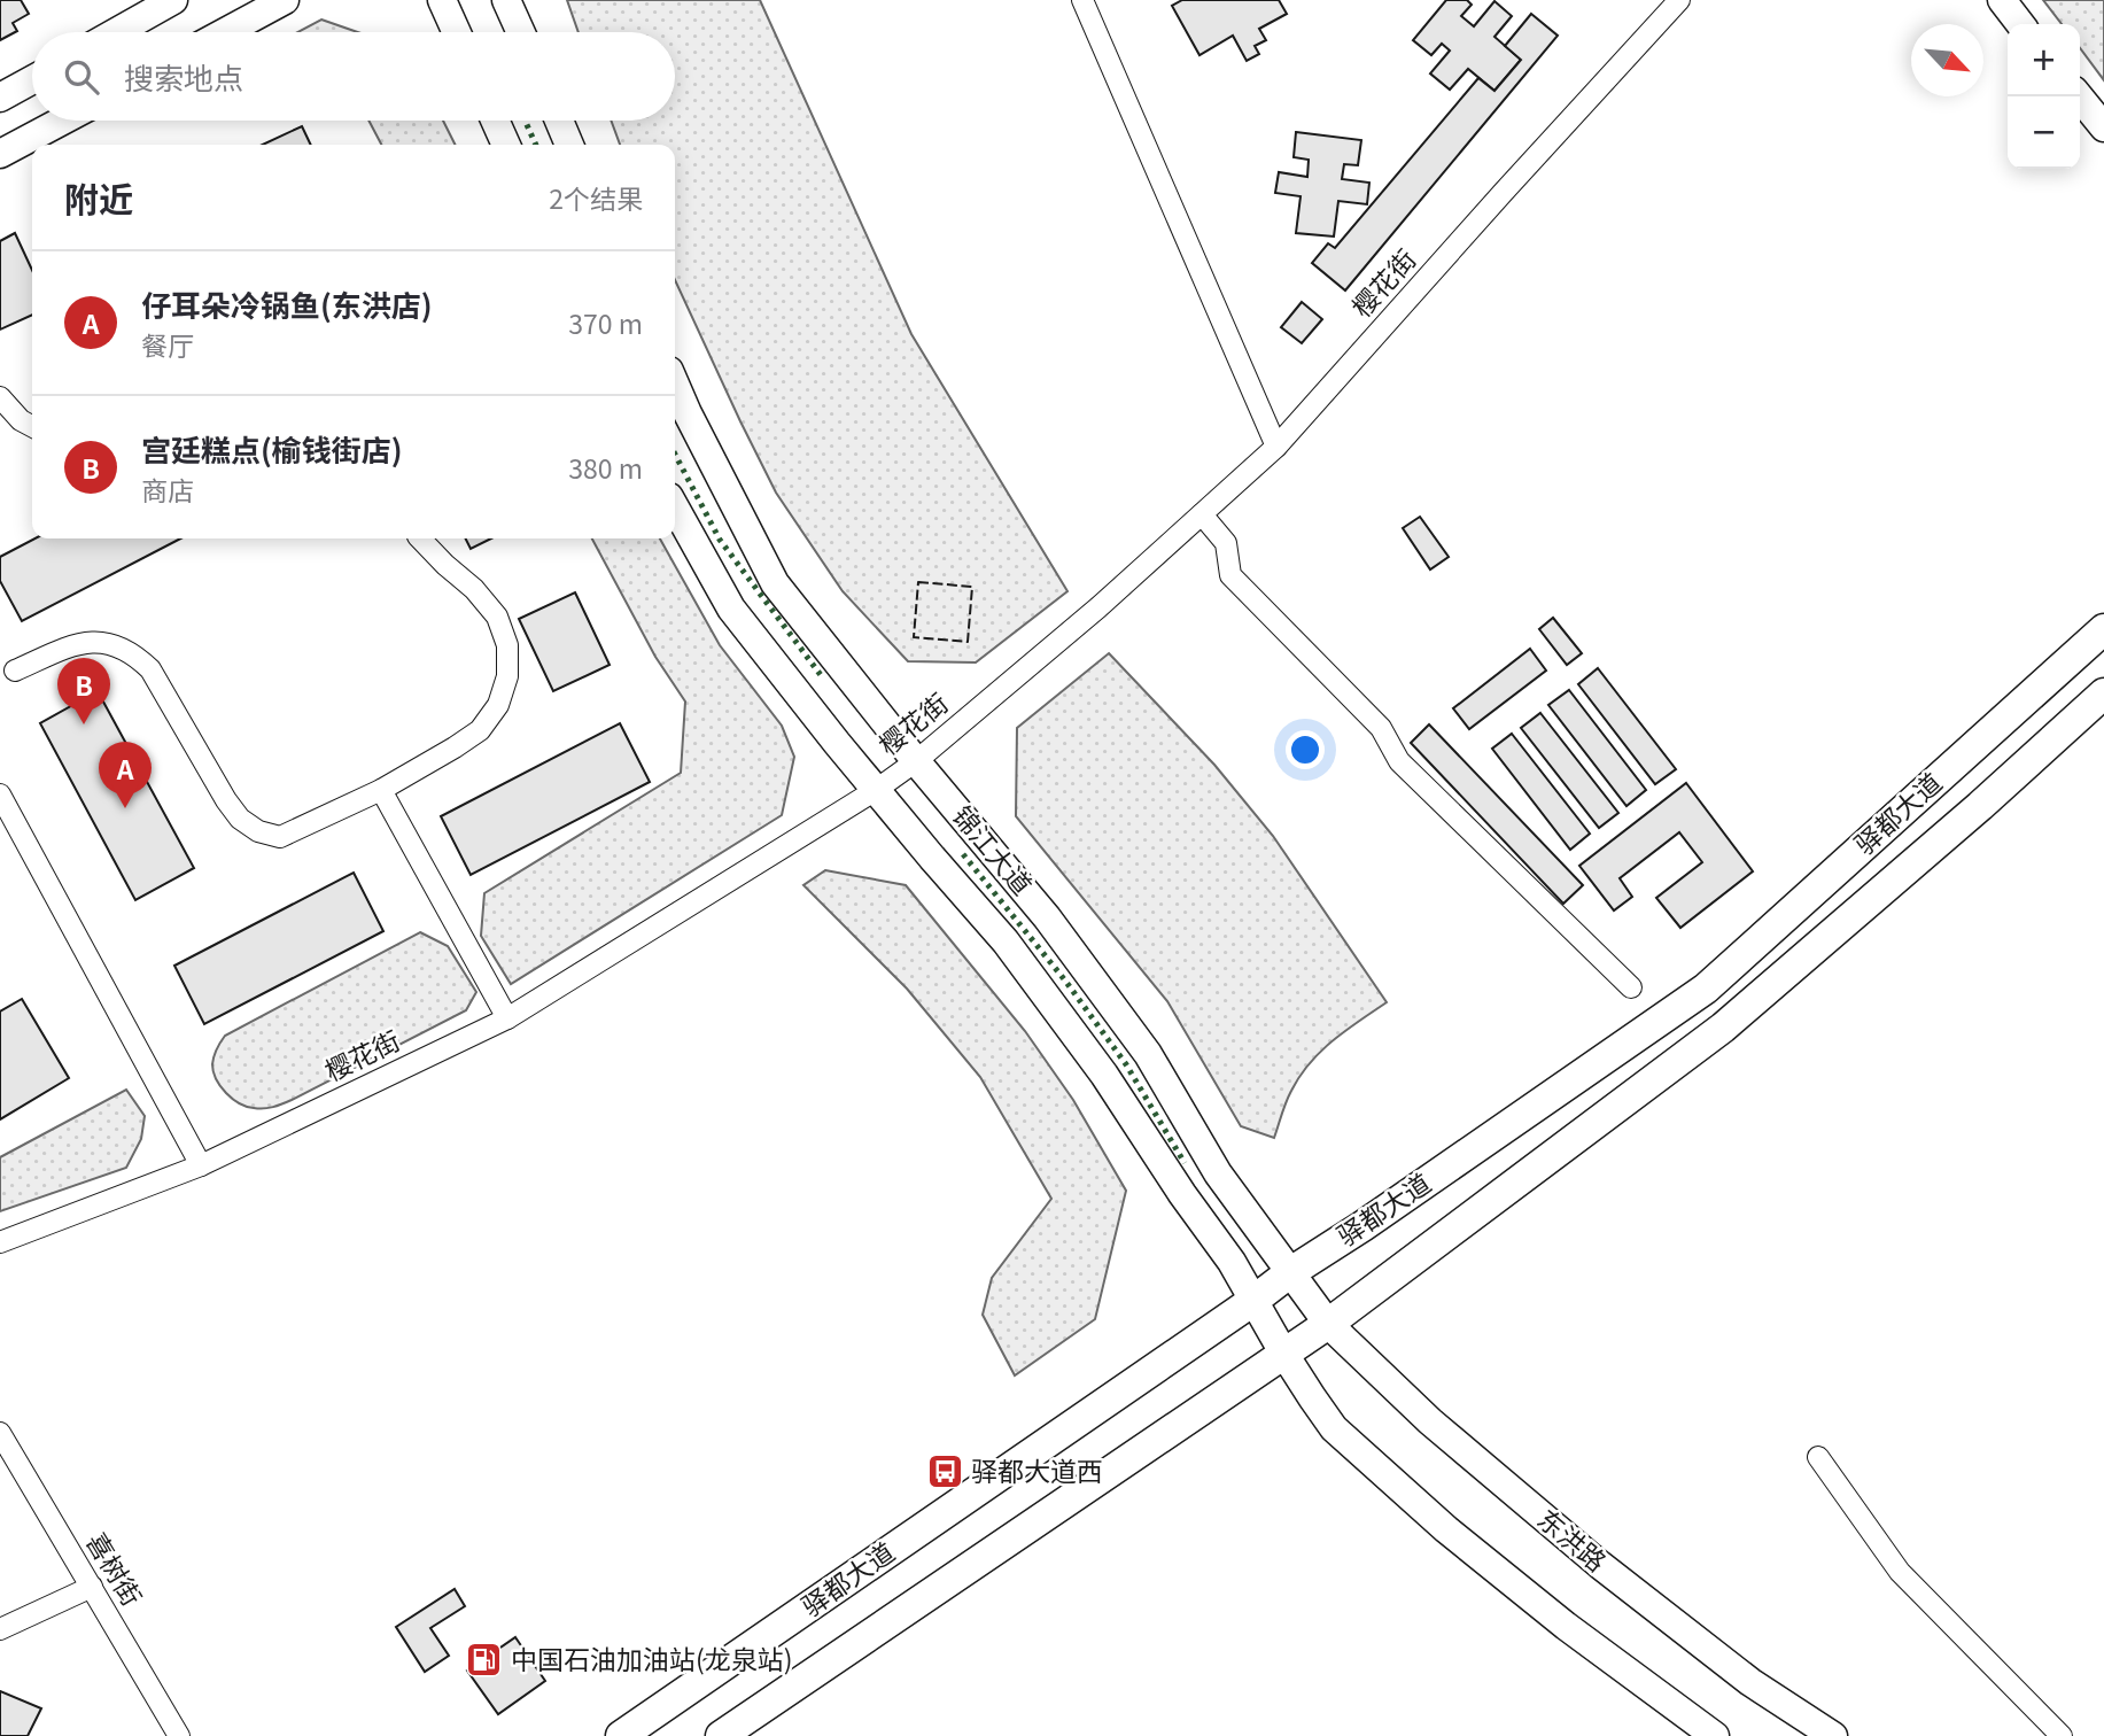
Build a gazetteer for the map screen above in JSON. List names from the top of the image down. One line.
{"streets":{"main road":["驿都大道","锦江大道","东洪路"],"street":["樱花街","喜树街"]},"crossings":[["樱花街","锦江大道"],["驿都大道","锦江大道"],["驿都大道","东洪路"],["锦江大道","东洪路"]],"places":{"bus stop":["驿都大道西"],"fuel station":["中国石油加油站(龙泉站)"]},"north":"bottom right","page":{"map_buttons":["+","−"],"search":"搜索地点","heading":["附近","2个结果"],"list":[{"mark":"A","name":"仔耳朵冷锅鱼(东洪店)","note":"餐厅","value":"370 m"},{"mark":"B","name":"宫廷糕点(榆钱街店)","note":"商店","value":"380 m"}],"pins":["B","A"]}}
